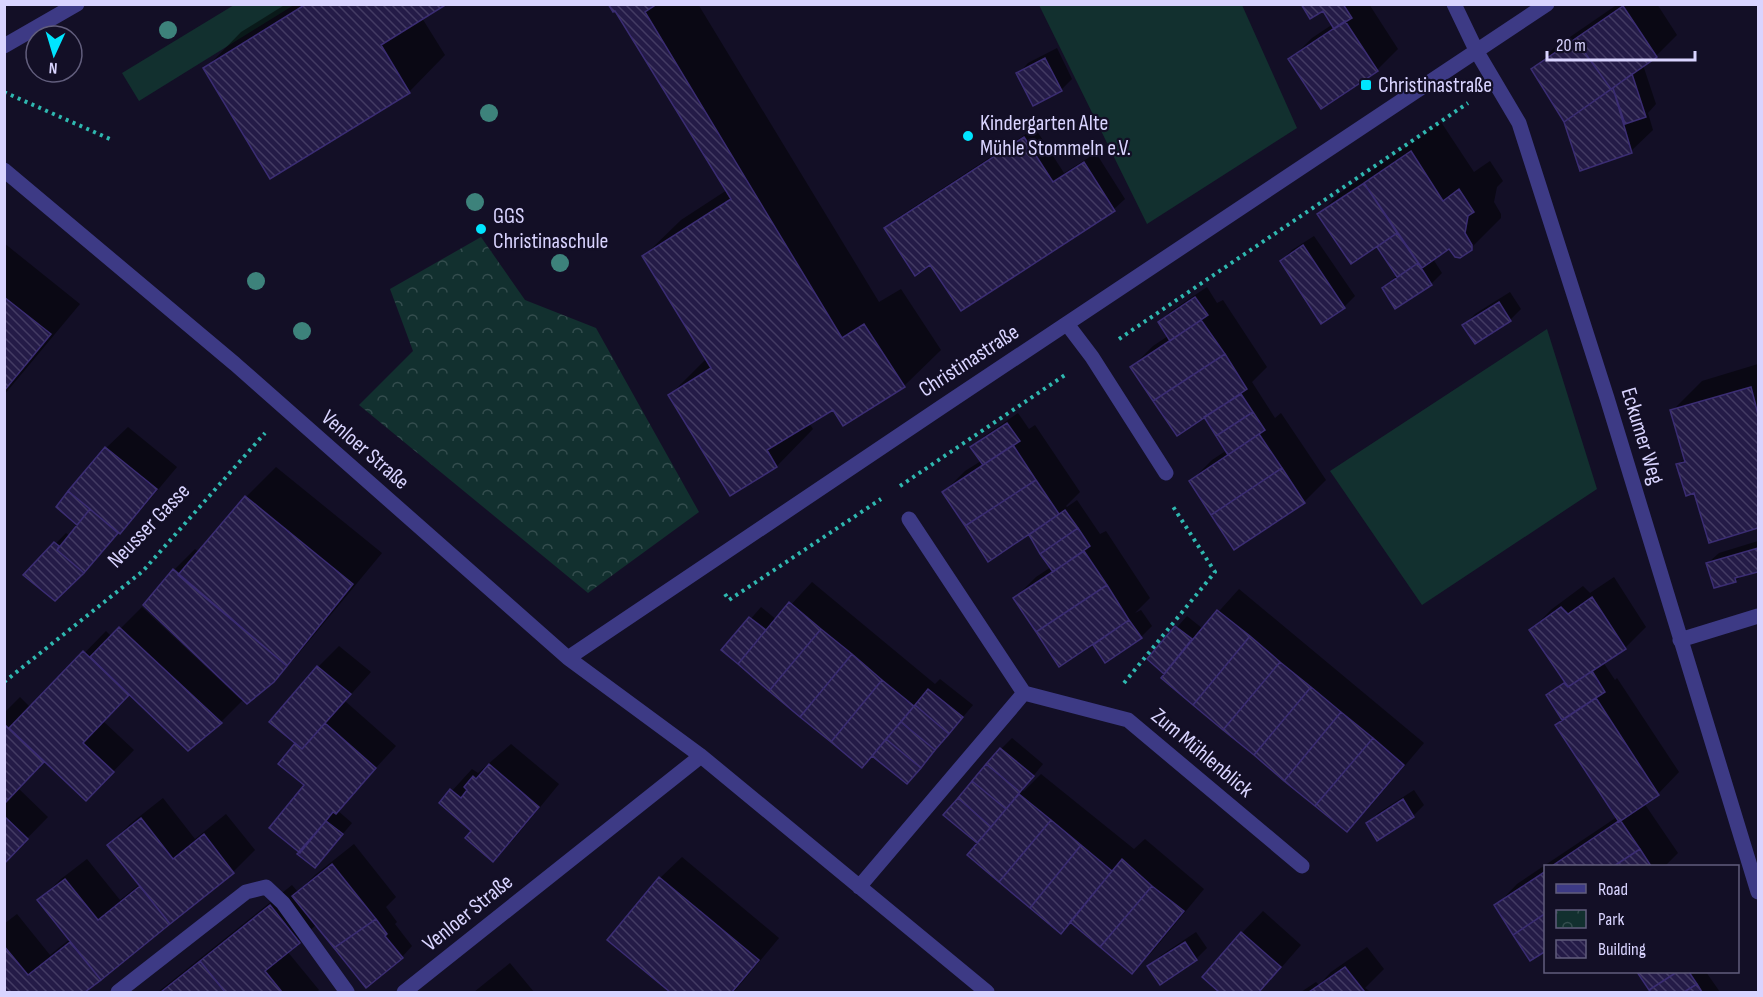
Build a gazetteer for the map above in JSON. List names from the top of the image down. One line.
{"streets":{"street":["Christinastraße","Eckumer Weg","Venloer Straße","Zum Mühlenblick"],"path":["Neusser Gasse"]},"crossings":[["Christinastraße","Eckumer Weg"],["Christinastraße","Venloer Straße"],["Venloer Straße","Neusser Gasse"]],"places":{"transit":["Christinastraße"],"other":["Kindergarten Alte Mühle Stommeln e.V.","GGS Christinaschule"]},"legend":["Road","Park","Building"],"scale_bar":"20 m","north":"bottom"}
